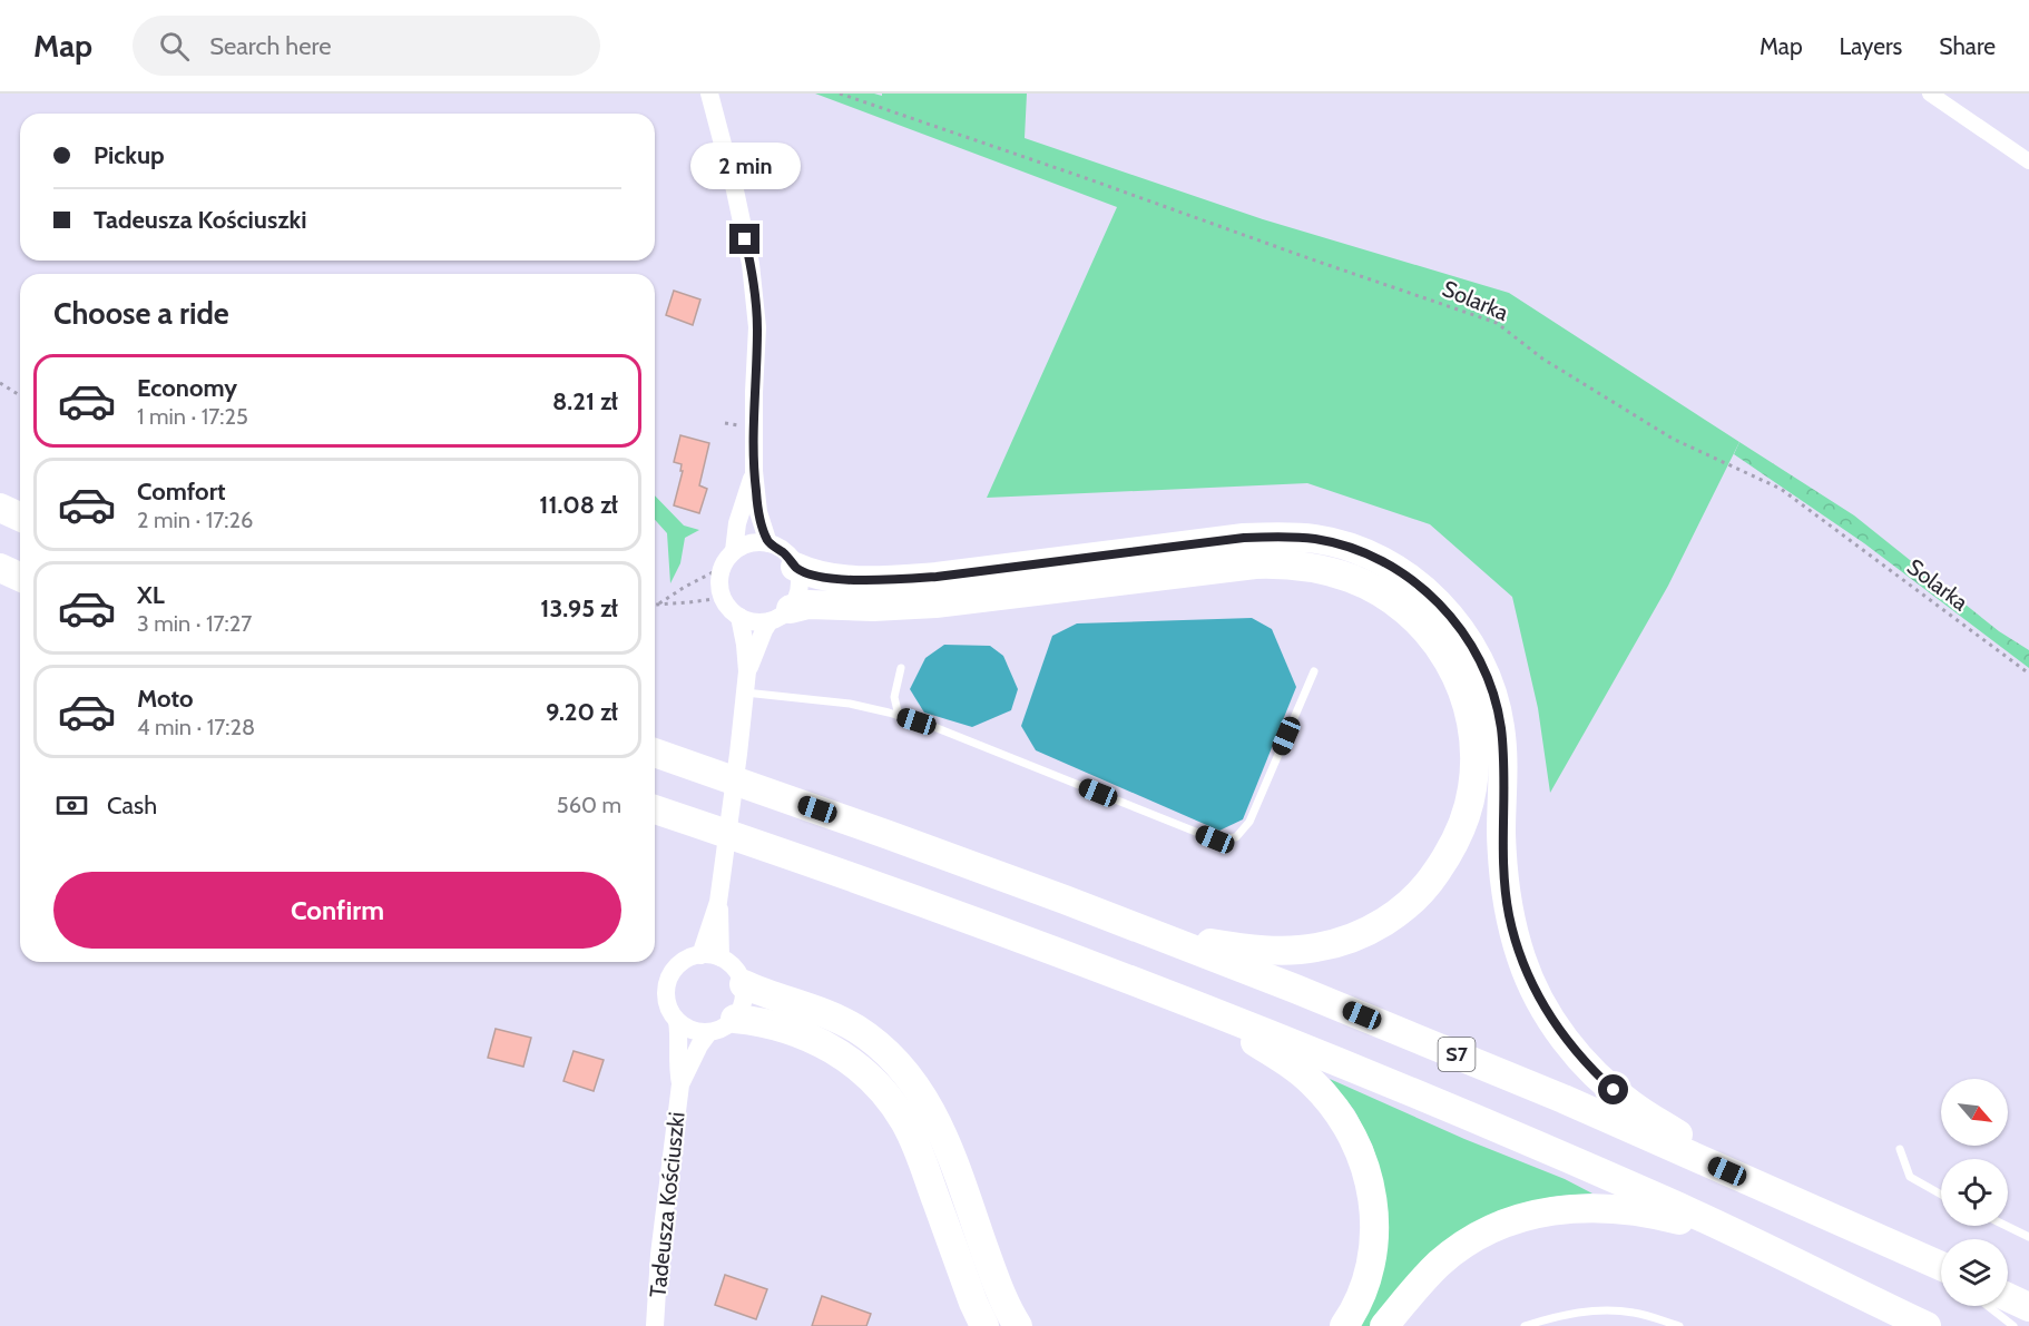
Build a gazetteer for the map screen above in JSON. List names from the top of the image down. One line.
{"streets":{"highway":["S7"],"street":["Tadeusza Kościuszki"],"path":["Solarka"]},"north":"bottom right","page":{"header":"Map","search":"Search here","nav":["Map","Layers","Share"],"banner":["Pickup","Tadeusza Kościuszki"],"bubble":"2 min","heading":"Choose a ride","list":[{"name":"Economy","note":"1 min · 17:25","value":"8.21 zł"},{"name":"Comfort","note":"2 min · 17:26","value":"11.08 zł"},{"name":"XL","note":"3 min · 17:27","value":"13.95 zł"},{"name":"Moto","note":"4 min · 17:28","value":"9.20 zł"}],"pay":["Cash","560 m"],"buttons":"Confirm"}}
